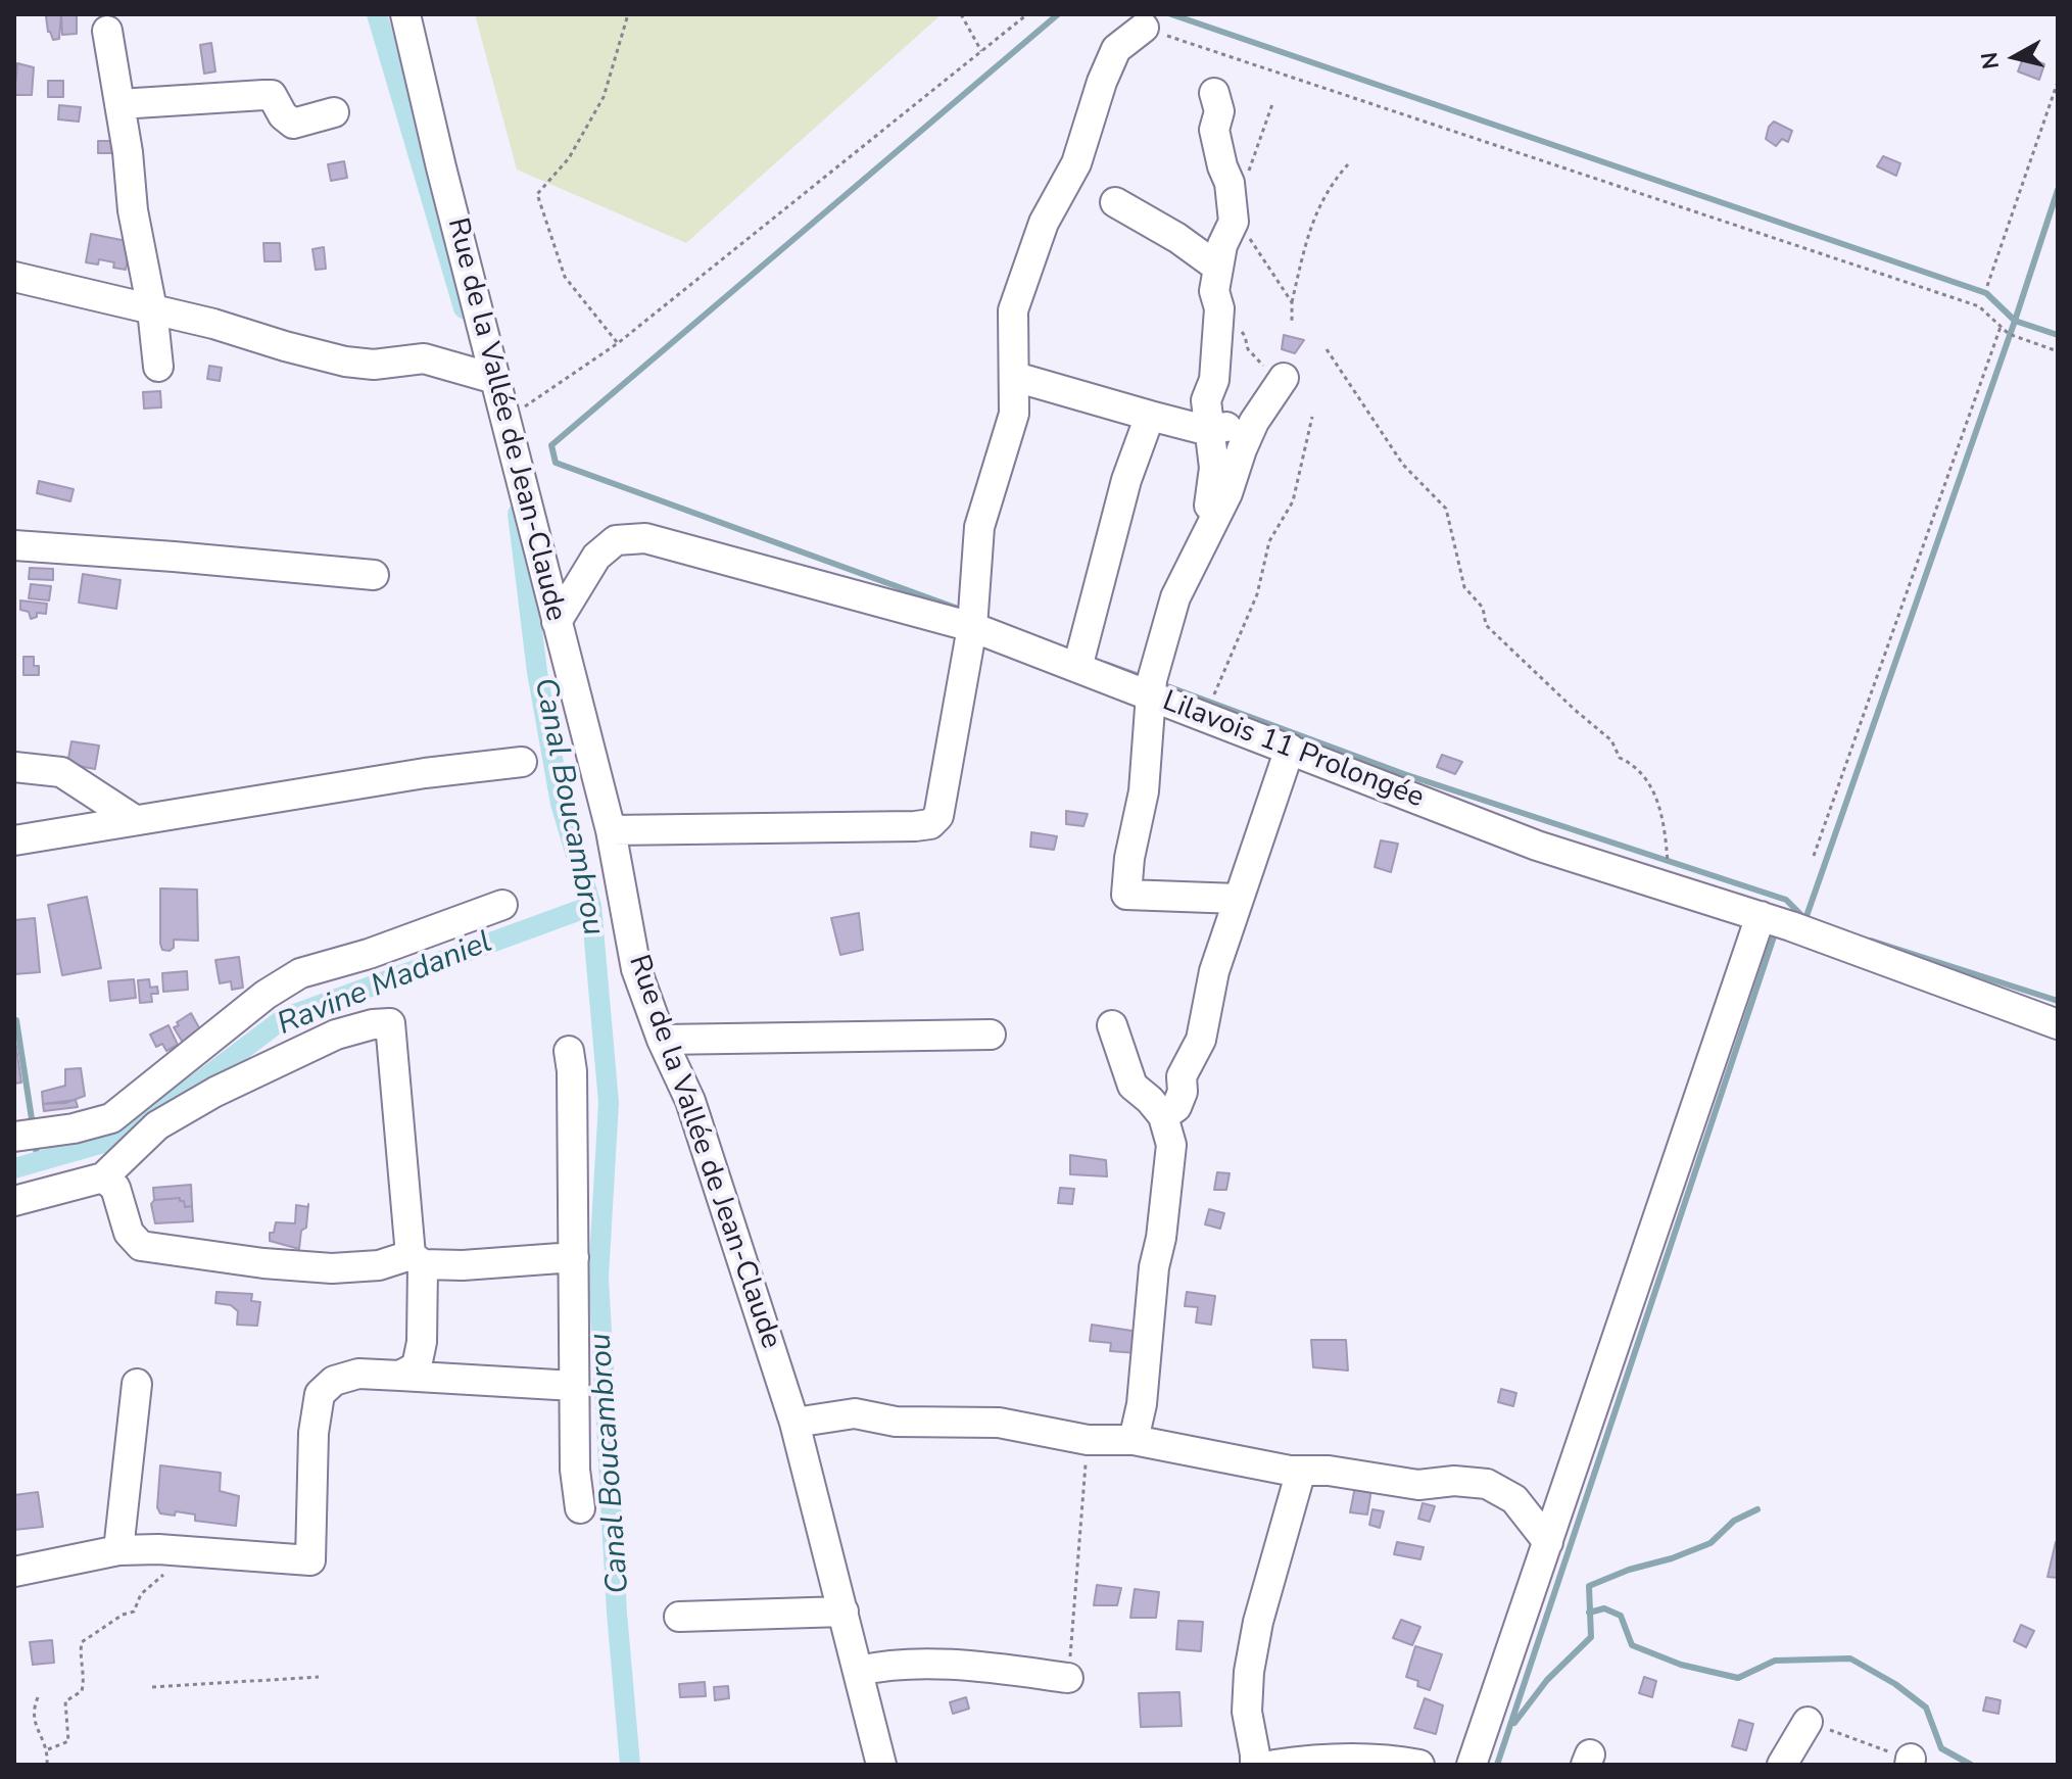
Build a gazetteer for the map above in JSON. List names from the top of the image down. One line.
{"streets":{"street":["Rue de la Vallée de Jean-Claude","Lilavois 11 Prolongée"]},"crossings":[["Rue de la Vallée de Jean-Claude","Lilavois 11 Prolongée"]],"water":["Canal Boucambrou","Ravine Madaniel"],"north":"left"}
